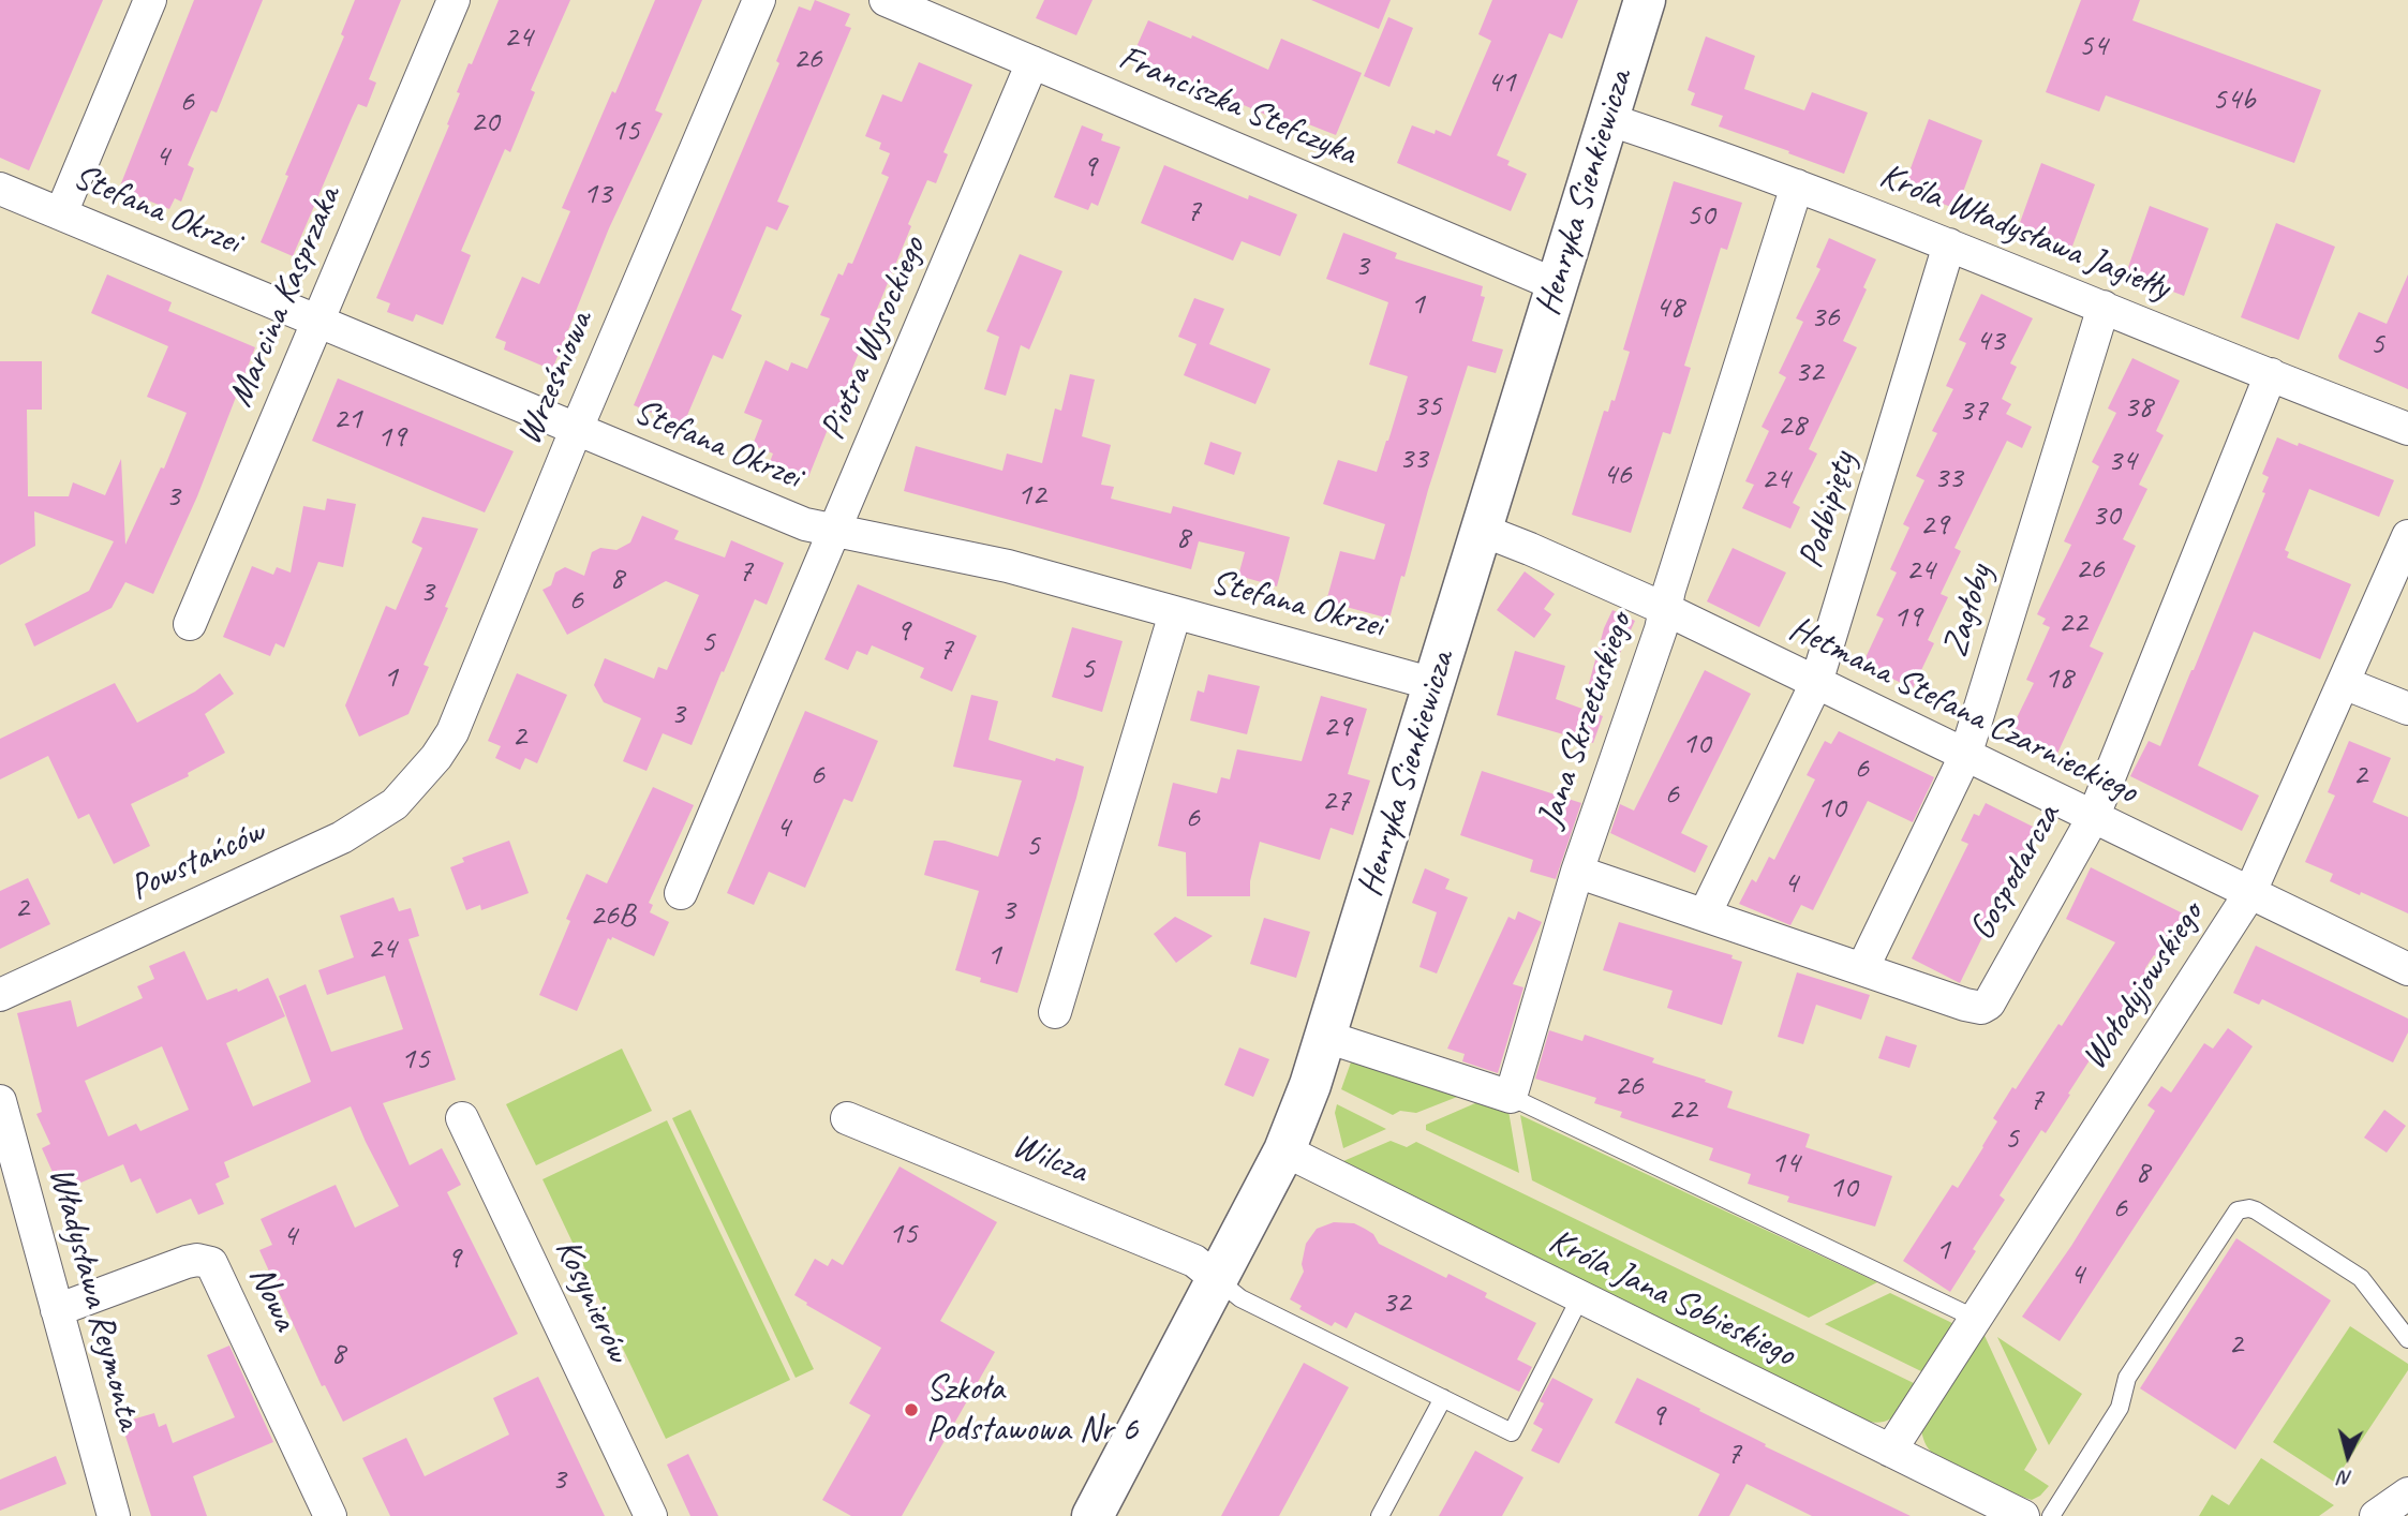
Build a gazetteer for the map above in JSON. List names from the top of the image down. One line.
{"streets":{"street":["Franciszka Stefczyka","Henryka Sienkiewicza","Stefana Okrzei","Króla Władysława Jagiełły","Marcina Kasprzaka","Piotra Wysockiego","Wrześniowa","Podbipięty","Zagłoby","Hetmana Stefana Czarnieckiego","Jana Skrzetuskiego","Powstańców","Gospodarcza","Wołodyjowskiego","Wilcza","Władysława Reymonta","Nowa","Króla Jana Sobieskiego","Kosynierów"]},"crossings":[["Franciszka Stefczyka","Henryka Sienkiewicza"],["Franciszka Stefczyka","Piotra Wysockiego"],["Henryka Sienkiewicza","Stefana Okrzei"],["Henryka Sienkiewicza","Króla Władysława Jagiełły"],["Henryka Sienkiewicza","Hetmana Stefana Czarnieckiego"],["Henryka Sienkiewicza","Wilcza"],["Henryka Sienkiewicza","Króla Jana Sobieskiego"],["Stefana Okrzei","Marcina Kasprzaka"],["Stefana Okrzei","Piotra Wysockiego"],["Stefana Okrzei","Wrześniowa"],["Króla Władysława Jagiełły","Podbipięty"],["Króla Władysława Jagiełły","Zagłoby"],["Króla Władysława Jagiełły","Jana Skrzetuskiego"],["Króla Władysława Jagiełły","Gospodarcza"],["Wrześniowa","Powstańców"],["Podbipięty","Hetmana Stefana Czarnieckiego"],["Podbipięty","Gospodarcza"],["Zagłoby","Hetmana Stefana Czarnieckiego"],["Zagłoby","Gospodarcza"],["Hetmana Stefana Czarnieckiego","Jana Skrzetuskiego"],["Hetmana Stefana Czarnieckiego","Gospodarcza"],["Hetmana Stefana Czarnieckiego","Wołodyjowskiego"],["Jana Skrzetuskiego","Gospodarcza"],["Wołodyjowskiego","Króla Jana Sobieskiego"],["Władysława Reymonta","Nowa"]],"places":["Szkoła Podstawowa Nr 6"],"house_numbers":["24","54","26","41","54b","6","20","15","4","9","13","7","50","3","1","48","36","43","5","32","35","38","37","21","28","19","33","34","46","33","24","12","3","30","29","8","26","24","7","8","3","6","19","22","9","5","7","5","1","18","3","29","2","10","6","6","2","6","27","10","6","4","5","4","2","3","26B","24","1","15","26","7","22","5","14","8","10","6","15","4","1","9","4","32","2","8","9","7","3"],"north":"bottom"}
